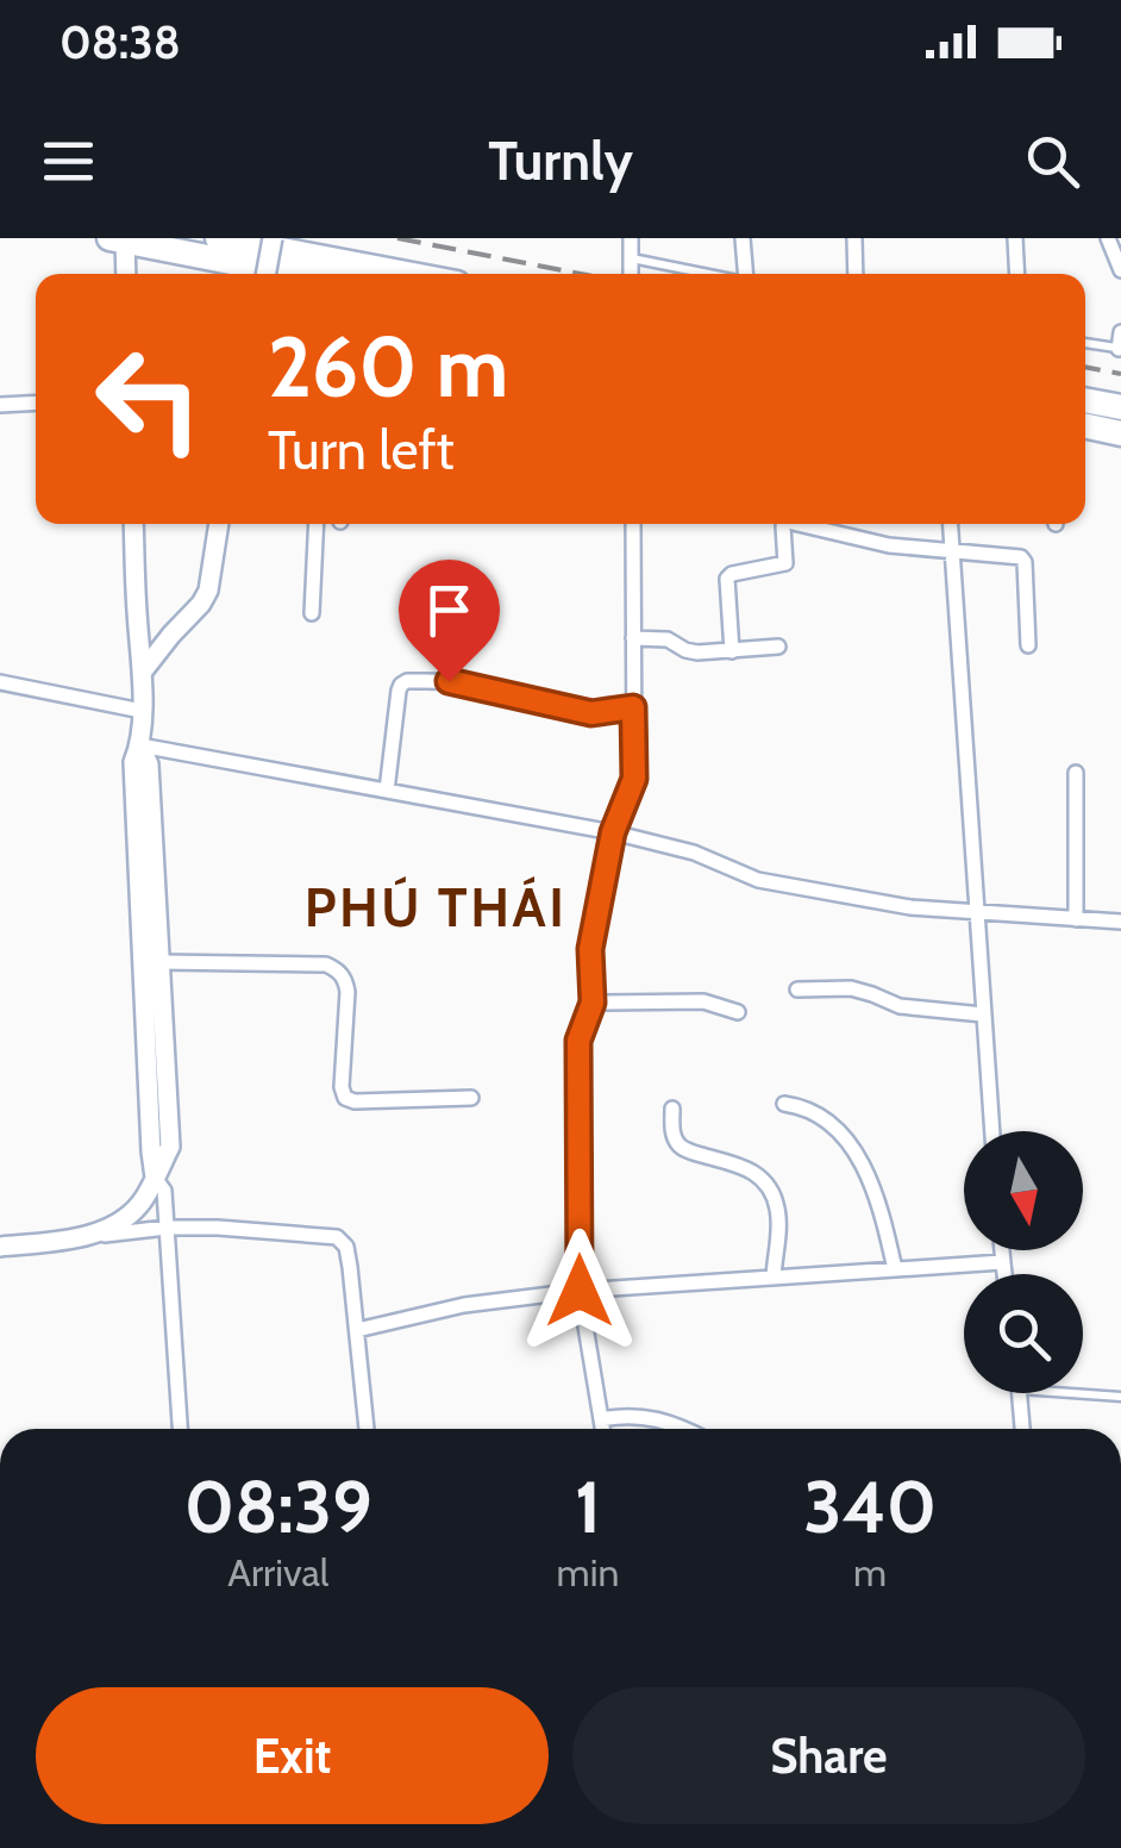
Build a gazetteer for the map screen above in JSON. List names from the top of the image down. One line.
{"districts":["PHÚ THÁI"],"north":"bottom","page":{"status":"08:38","header":"Turnly","turn":["260 m","Turn left"],"eta":["08:39","Arrival","1","min","340","m"],"buttons":["Exit","Share"]}}
